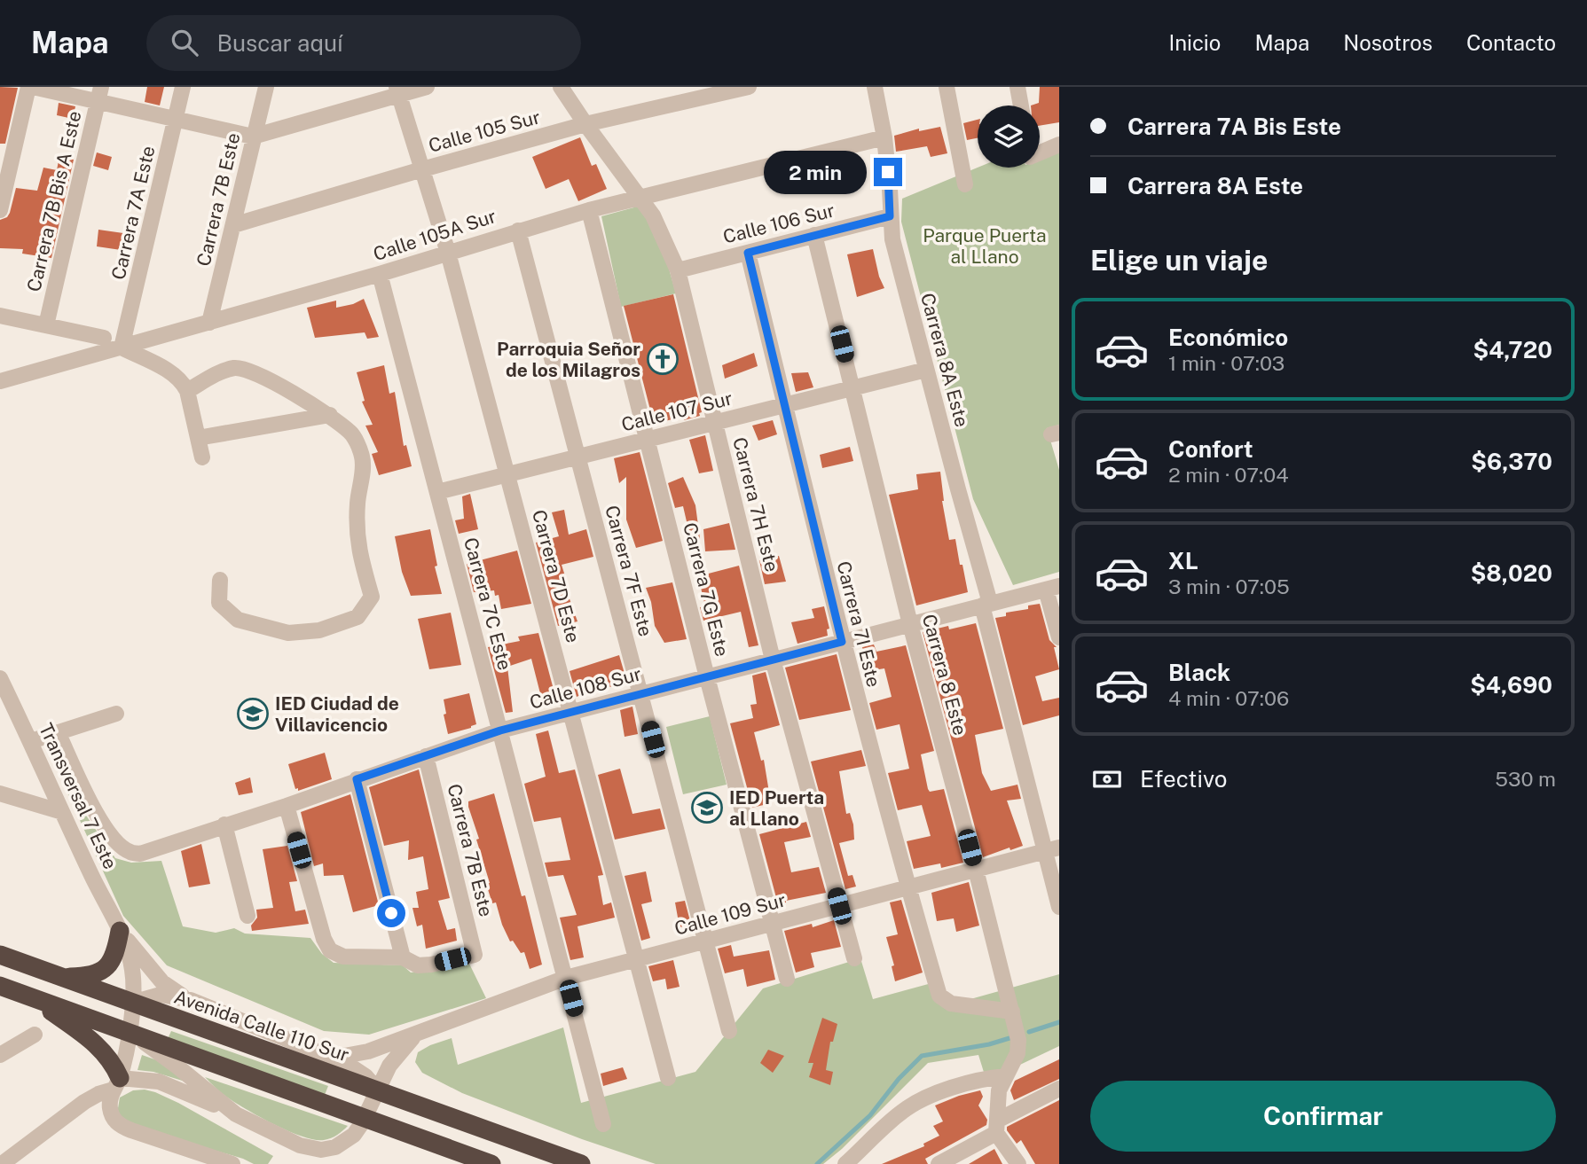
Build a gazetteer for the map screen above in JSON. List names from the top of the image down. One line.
{"streets":{"highway":["Avenida Calle 110 Sur"],"street":["Calle 105 Sur","Carrera 7B Este","Carrera 7B Bis A Este","Carrera 7A Este","Calle 106 Sur","Calle 105A Sur","Carrera 8A Este","Calle 107 Sur","Carrera 7H Este","Carrera 7F Este","Carrera 7D Este","Carrera 7G Este","Carrera 7C Este","Carrera 7I Este","Carrera 8 Este","Calle 108 Sur","Transversal 7 Este","Calle 109 Sur"]},"crossings":[["Calle 105 Sur","Carrera 7B Este"],["Calle 105 Sur","Carrera 7H Este"],["Calle 105 Sur","Carrera 7D Este"],["Carrera 7B Este","Calle 105A Sur"],["Carrera 7B Este","Calle 108 Sur"],["Carrera 7A Este","Calle 105A Sur"],["Calle 106 Sur","Carrera 8A Este"],["Calle 106 Sur","Carrera 7H Este"],["Calle 106 Sur","Carrera 7I Este"],["Calle 106 Sur","Carrera 8 Este"],["Calle 105A Sur","Carrera 8A Este"],["Calle 105A Sur","Carrera 7H Este"],["Calle 105A Sur","Carrera 7F Este"],["Calle 105A Sur","Carrera 7D Este"],["Calle 105A Sur","Carrera 7G Este"],["Calle 105A Sur","Carrera 7C Este"],["Carrera 8A Este","Calle 107 Sur"],["Carrera 8A Este","Calle 108 Sur"],["Carrera 8A Este","Calle 109 Sur"],["Calle 107 Sur","Carrera 7H Este"],["Calle 107 Sur","Carrera 7F Este"],["Calle 107 Sur","Carrera 7D Este"],["Calle 107 Sur","Carrera 7G Este"],["Calle 107 Sur","Carrera 7C Este"],["Calle 107 Sur","Carrera 7I Este"],["Calle 107 Sur","Carrera 8 Este"],["Carrera 7H Este","Calle 108 Sur"],["Carrera 7H Este","Calle 109 Sur"],["Carrera 7F Este","Calle 108 Sur"],["Carrera 7F Este","Calle 109 Sur"],["Carrera 7D Este","Calle 108 Sur"],["Carrera 7D Este","Calle 109 Sur"],["Carrera 7G Este","Calle 108 Sur"],["Carrera 7G Este","Calle 109 Sur"],["Carrera 7C Este","Calle 108 Sur"],["Carrera 7C Este","Calle 109 Sur"],["Carrera 7I Este","Carrera 8 Este"],["Carrera 7I Este","Calle 108 Sur"],["Carrera 7I Este","Calle 109 Sur"],["Carrera 8 Este","Calle 108 Sur"],["Carrera 8 Este","Calle 109 Sur"],["Transversal 7 Este","Avenida Calle 110 Sur"],["Calle 109 Sur","Avenida Calle 110 Sur"]],"parks":["Parque Puerta al Llano"],"places":{"church":["Parroquia Señor de los Milagros"],"school or university":["IED Ciudad de Villavicencio","IED Puerta al Llano"]},"page":{"header":"Mapa","search":"Buscar aquí","nav":["Inicio","Mapa","Nosotros","Contacto"],"banner":["Carrera 7A Bis Este","Carrera 8A Este"],"bubble":"2 min","heading":"Elige un viaje","list":[{"name":"Económico","note":"1 min · 07:03","value":"$4,720"},{"name":"Confort","note":"2 min · 07:04","value":"$6,370"},{"name":"XL","note":"3 min · 07:05","value":"$8,020"},{"name":"Black","note":"4 min · 07:06","value":"$4,690"}],"pay":["Efectivo","530 m"],"buttons":"Confirmar"}}
